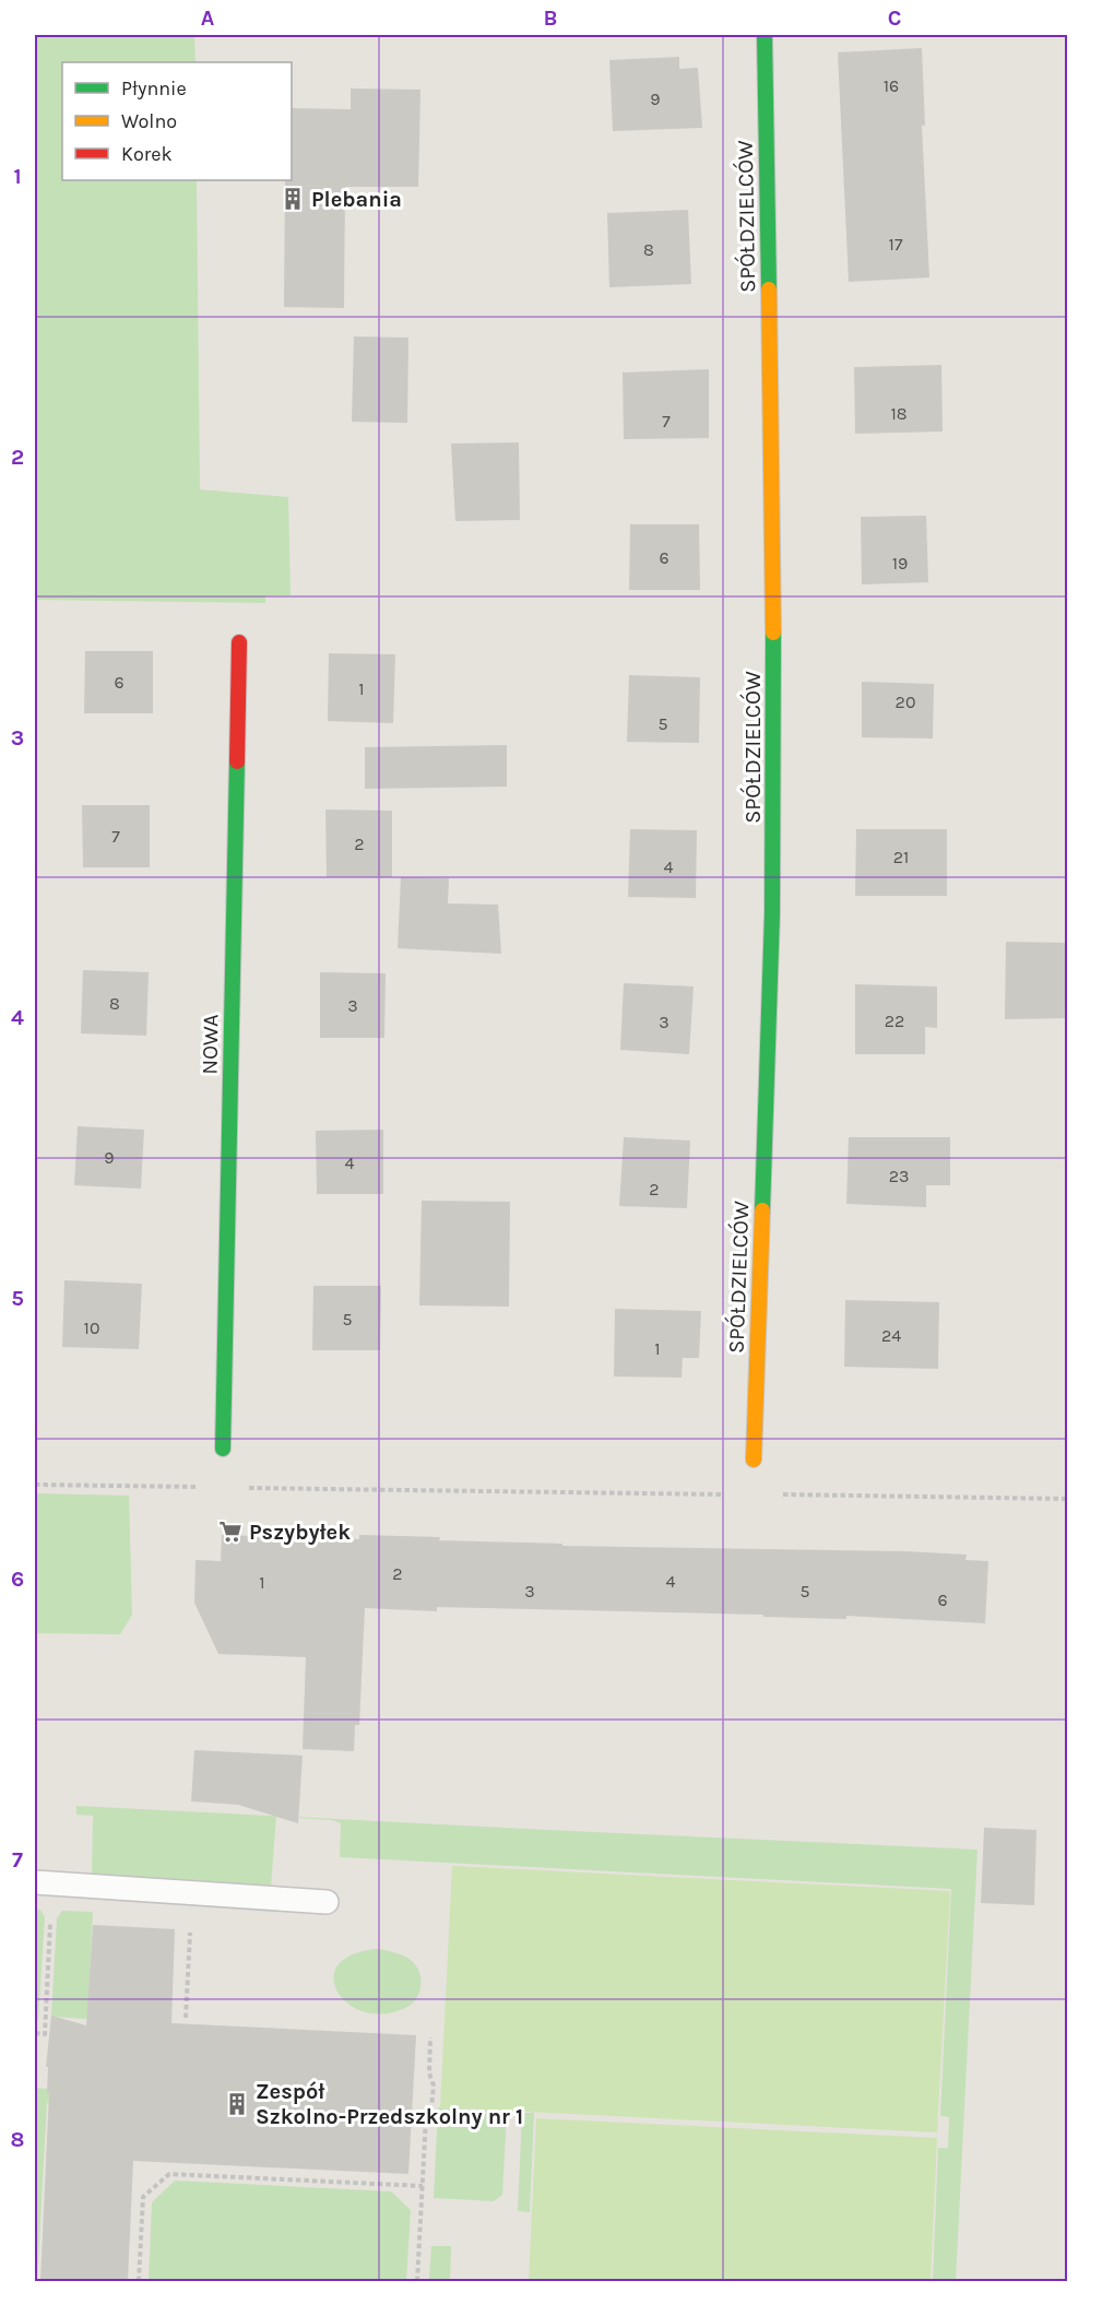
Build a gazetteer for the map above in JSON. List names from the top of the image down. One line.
{"streets":{"street":["SPÓŁDZIELCÓW","NOWA"]},"places":{"building":["Plebania","Zespół Szkolno-Przedszkolny nr 1"],"supermarket":["Pszybyłek"]},"house_numbers":["16","9","17","8","18","7","6","19","6","1","20","5","7","2","21","4","8","3","22","3","9","4","23","2","5","10","24","1","2","4","1","3","5","6"],"legend":["Płynnie","Wolno","Korek"],"grid":{"columns":["A","B","C"],"rows":["1","2","3","4","5","6","7","8"]}}
